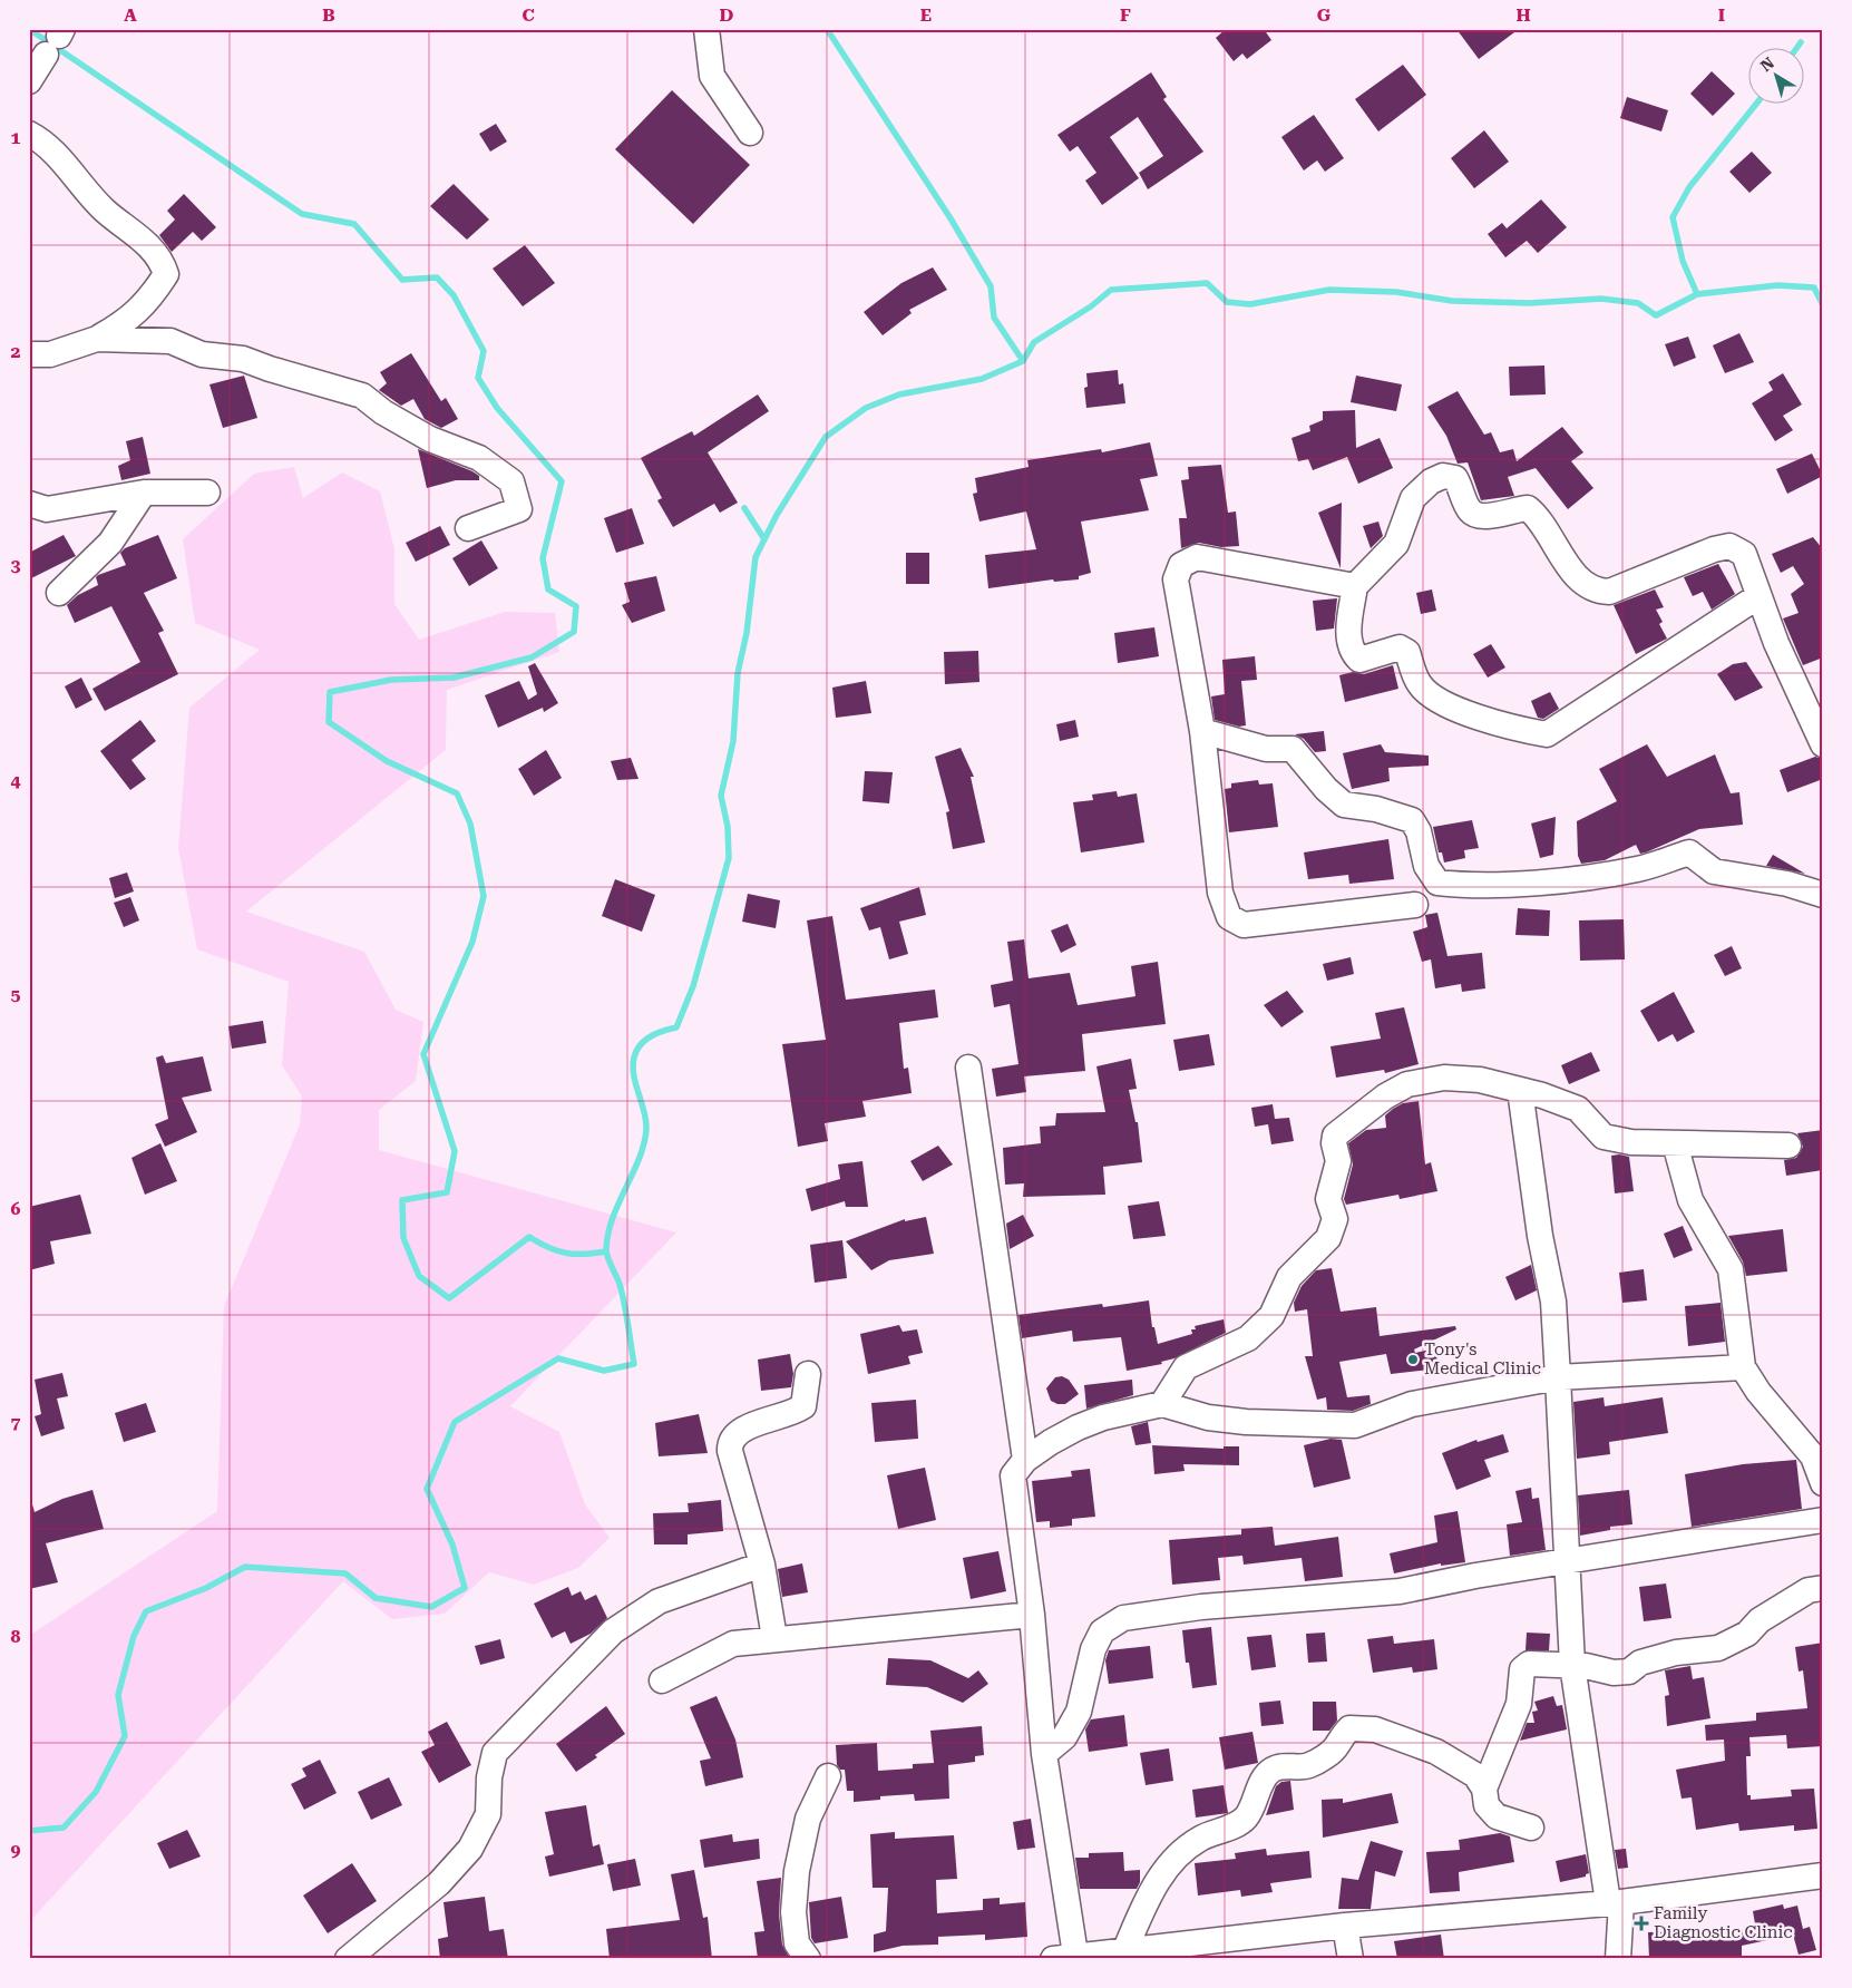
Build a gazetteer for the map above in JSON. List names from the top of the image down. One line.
{"places":{"other":["Tony's Medical Clinic"],"health":["Family Diagnostic Clinic"]},"north":"top left","grid":{"columns":["A","B","C","D","E","F","G","H","I"],"rows":["1","2","3","4","5","6","7","8","9"]}}
